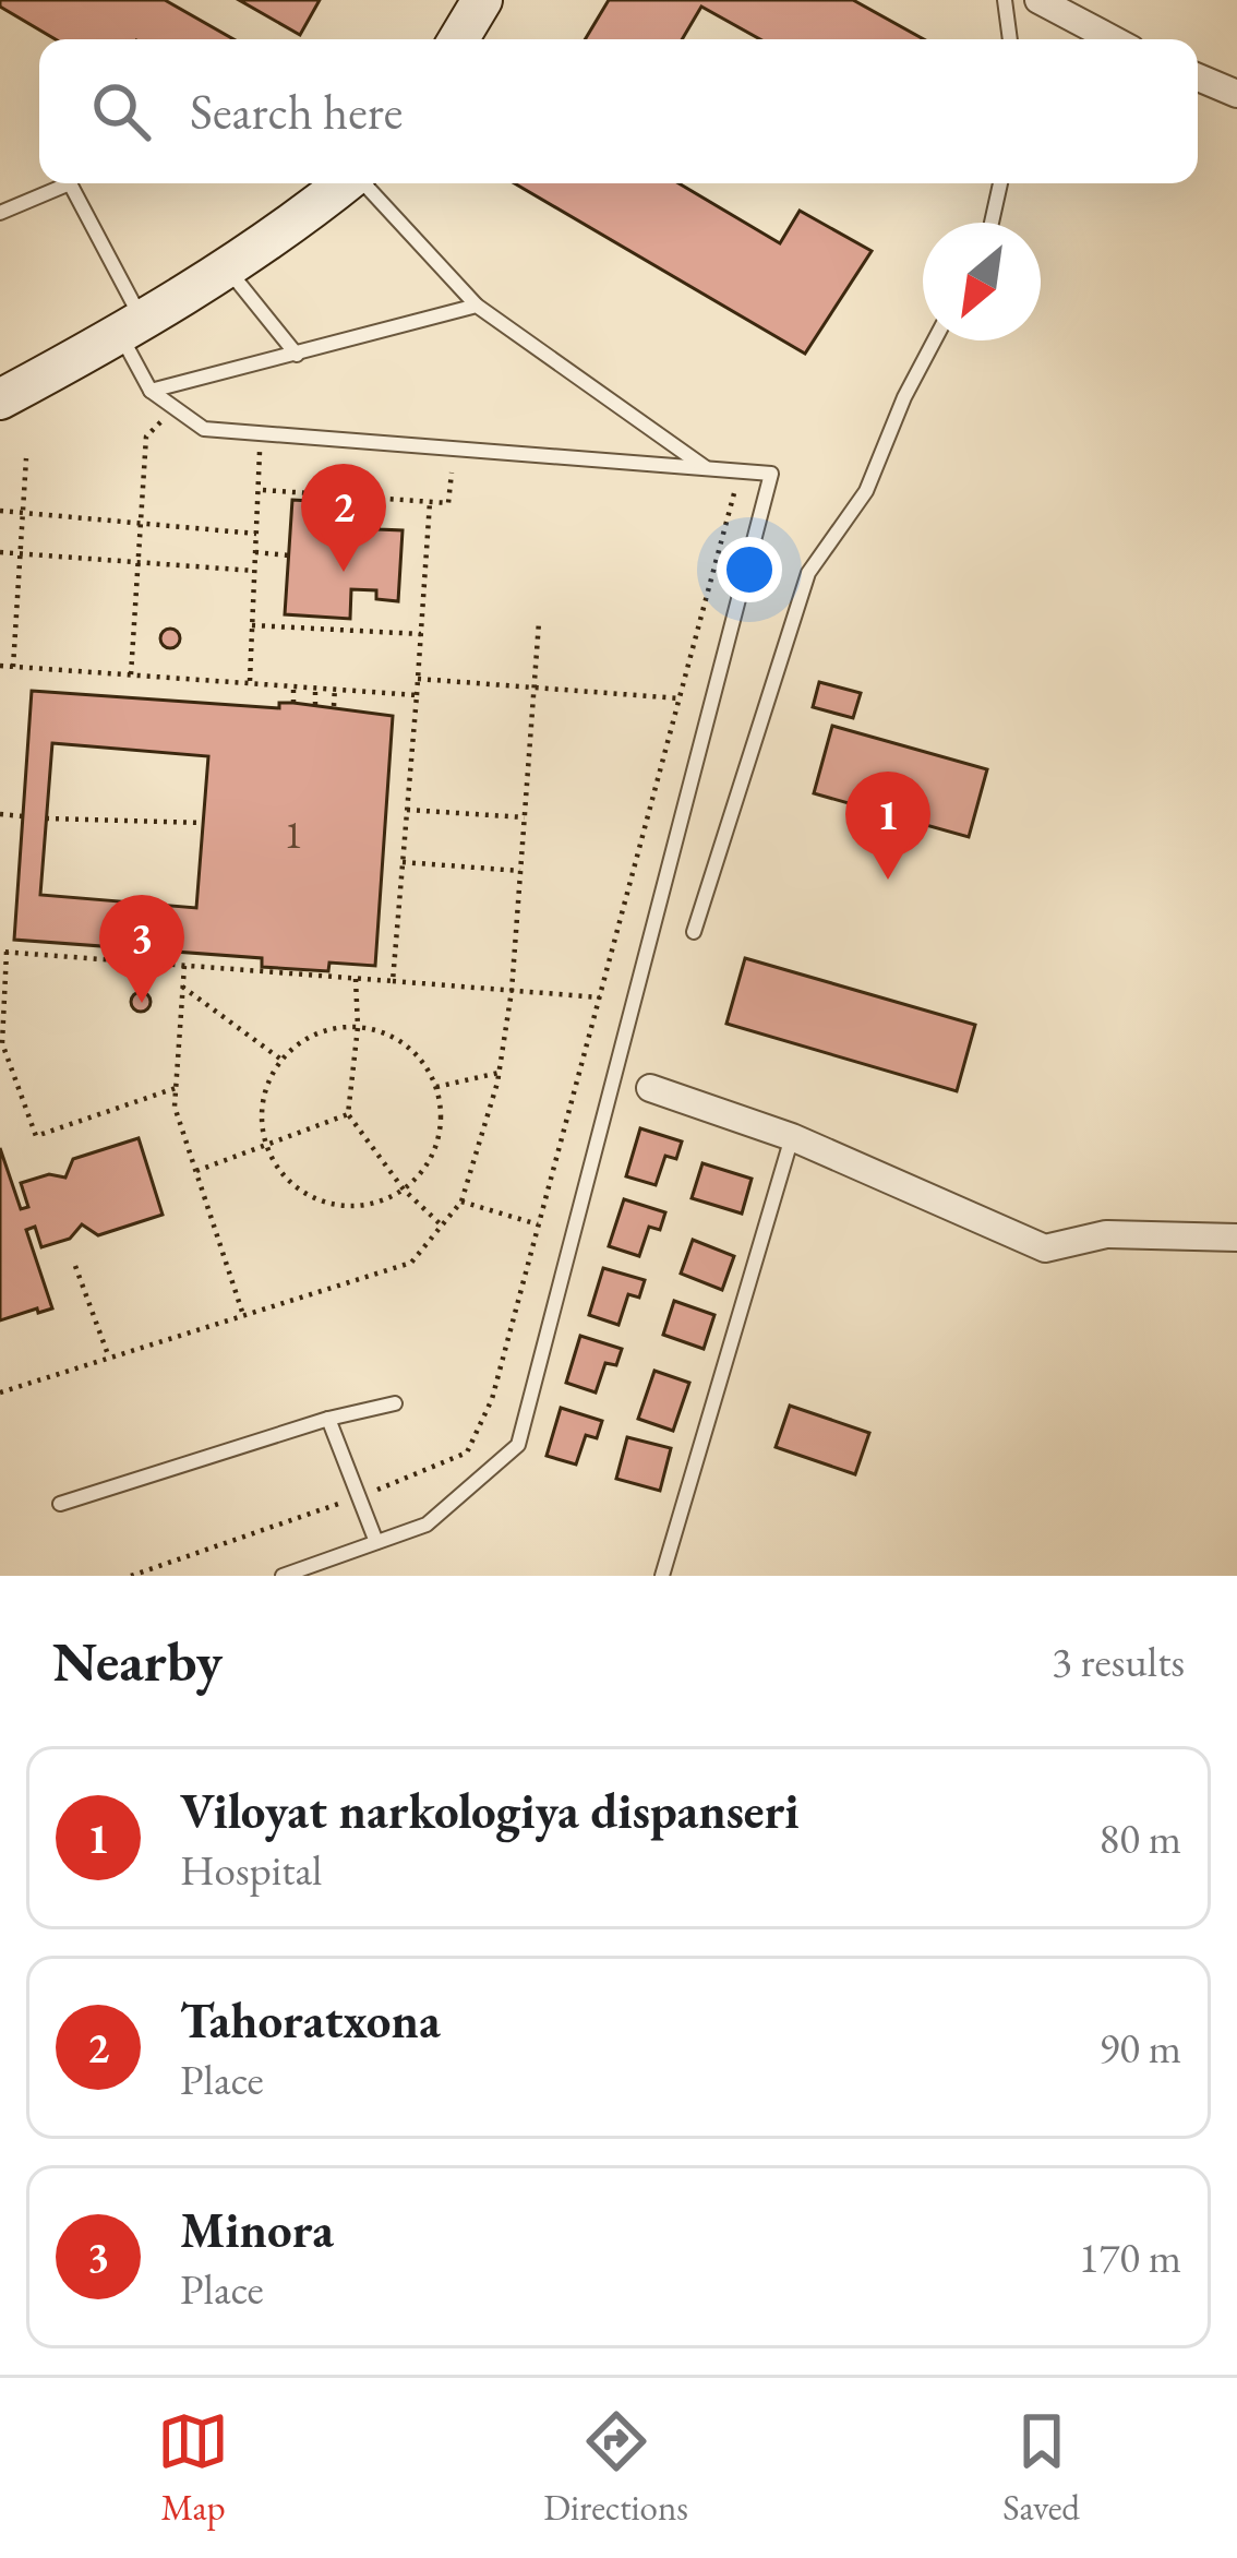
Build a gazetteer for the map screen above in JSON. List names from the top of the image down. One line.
{"house_numbers":["1"],"north":"bottom left","page":{"search":"Search here","pins":["2","1","3"],"heading":["Nearby","3 results"],"list":[{"mark":"1","name":"Viloyat narkologiya dispanseri","note":"Hospital","value":"80 m"},{"mark":"2","name":"Tahoratxona","note":"Place","value":"90 m"},{"mark":"3","name":"Minora","note":"Place","value":"170 m"}],"nav":["Map","Directions","Saved"]}}
